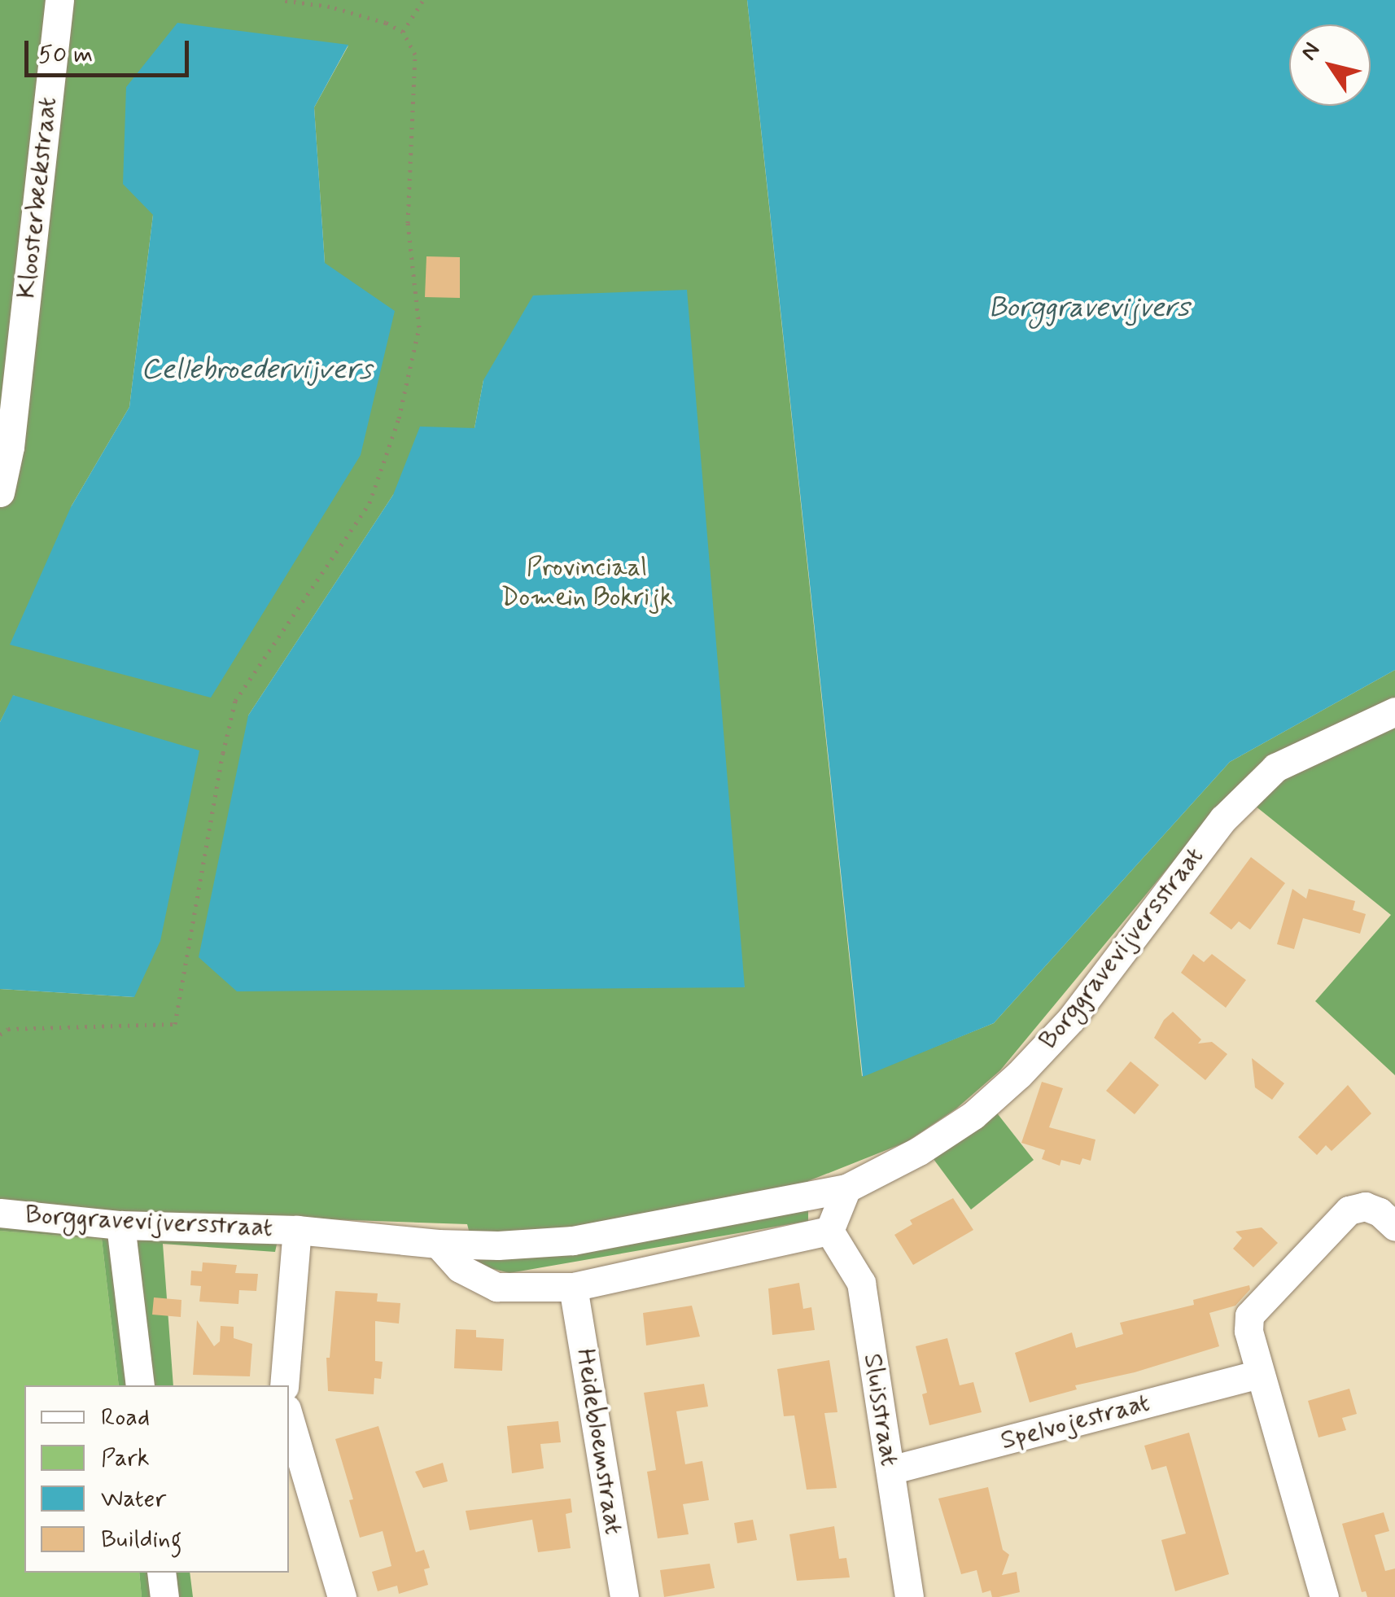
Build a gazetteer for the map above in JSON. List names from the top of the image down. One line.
{"streets":{"street":["Kloosterbeekstraat","Borggravevijversstraat","Sluisstraat","Spelvojestraat","Heidebloemstraat"]},"crossings":[["Sluisstraat","Spelvojestraat"]],"water":["Borggravevijvers","Cellebroedervijvers"],"parks":["Provinciaal Domein Bokrijk"],"legend":["Road","Park","Water","Building"],"scale_bar":"50 m","north":"top left"}
